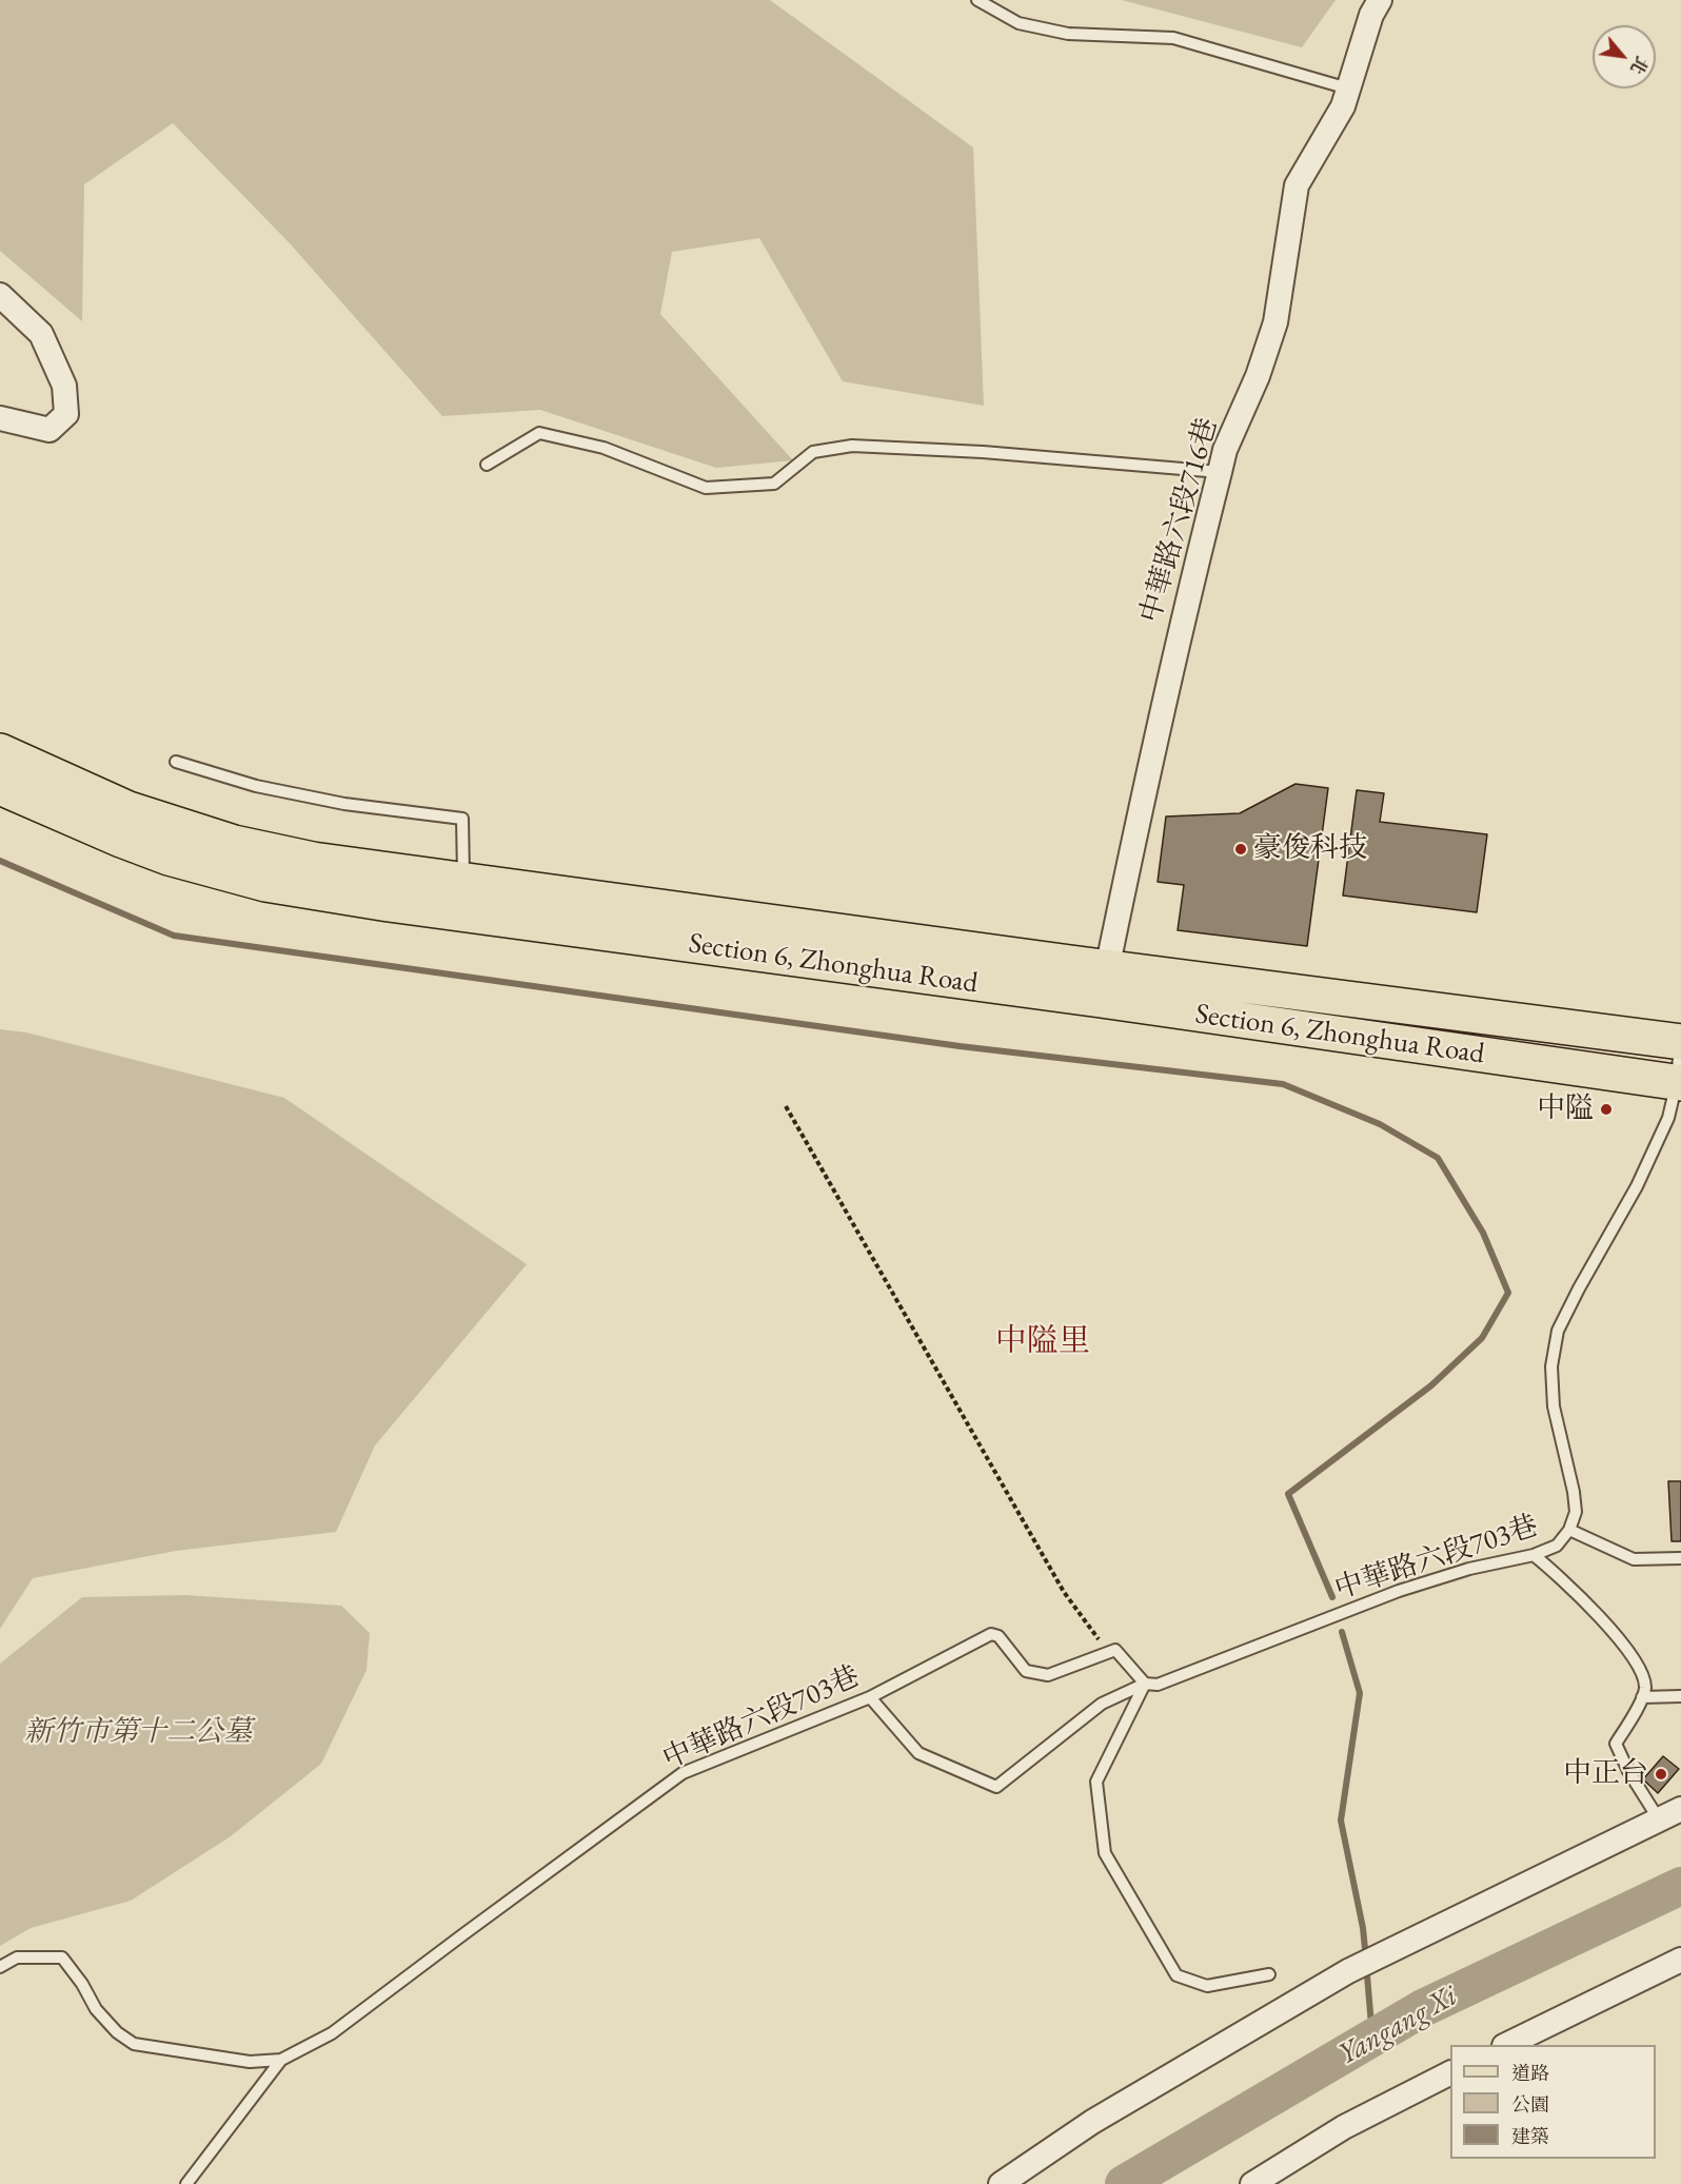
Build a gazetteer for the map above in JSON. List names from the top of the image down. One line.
{"streets":{"main road":["Section 6, Zhonghua Road"],"street":["中華路六段716巷"],"lane":["中華路六段703巷"]},"crossings":[["中華路六段716巷","Section 6, Zhonghua Road"],["Section 6, Zhonghua Road","中華路六段703巷"]],"districts":["中隘里"],"water":["Yangang Xi"],"parks":["新竹市第十二公墓"],"places":["豪俊科技","中隘","中正台"],"legend":["道路","公園","建築"],"north":"bottom right"}
